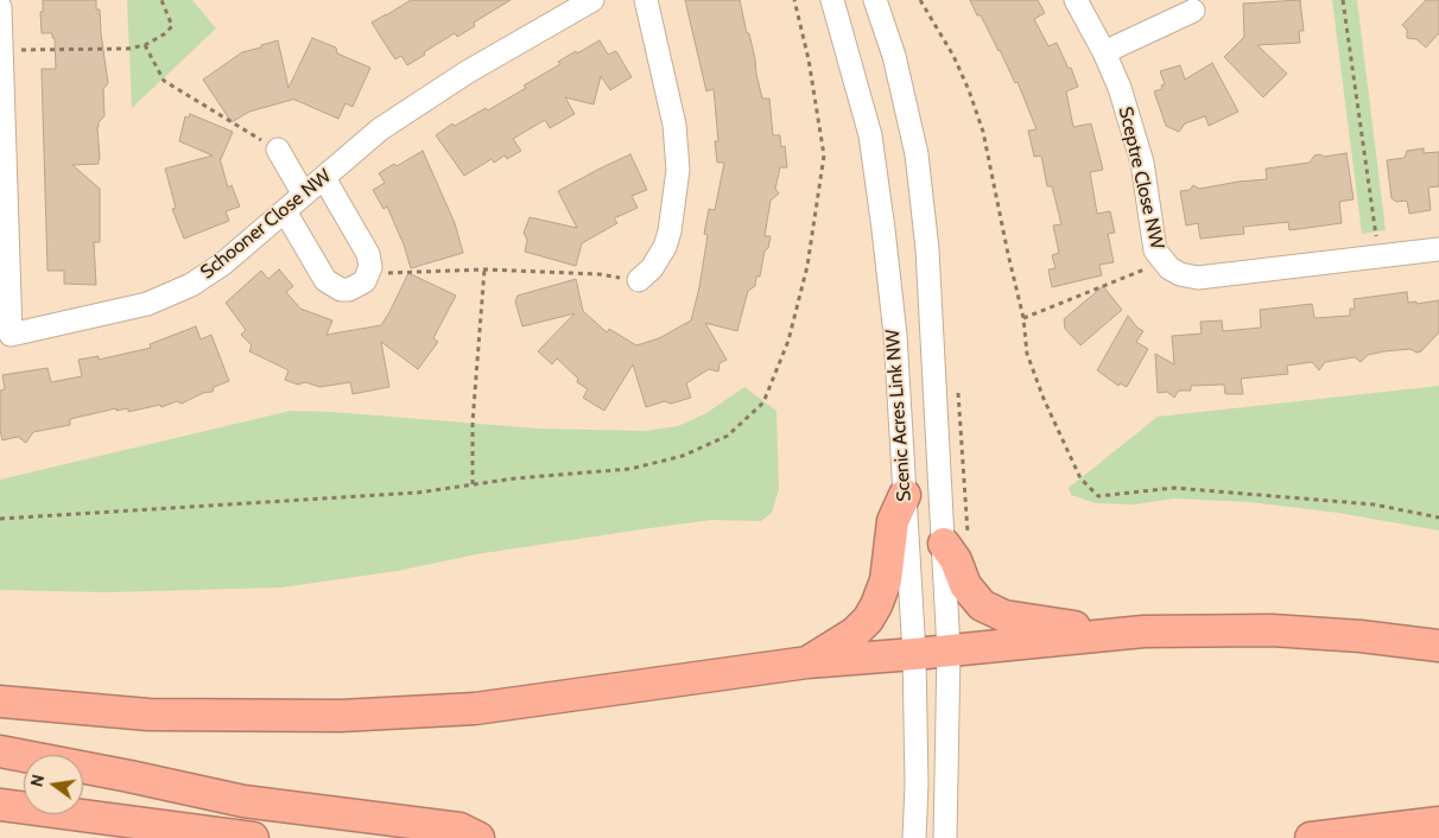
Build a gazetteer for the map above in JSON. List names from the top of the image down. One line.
{"streets":{"street":["Sceptre Close NW","Schooner Close NW","Scenic Acres Link NW"]},"north":"left"}
